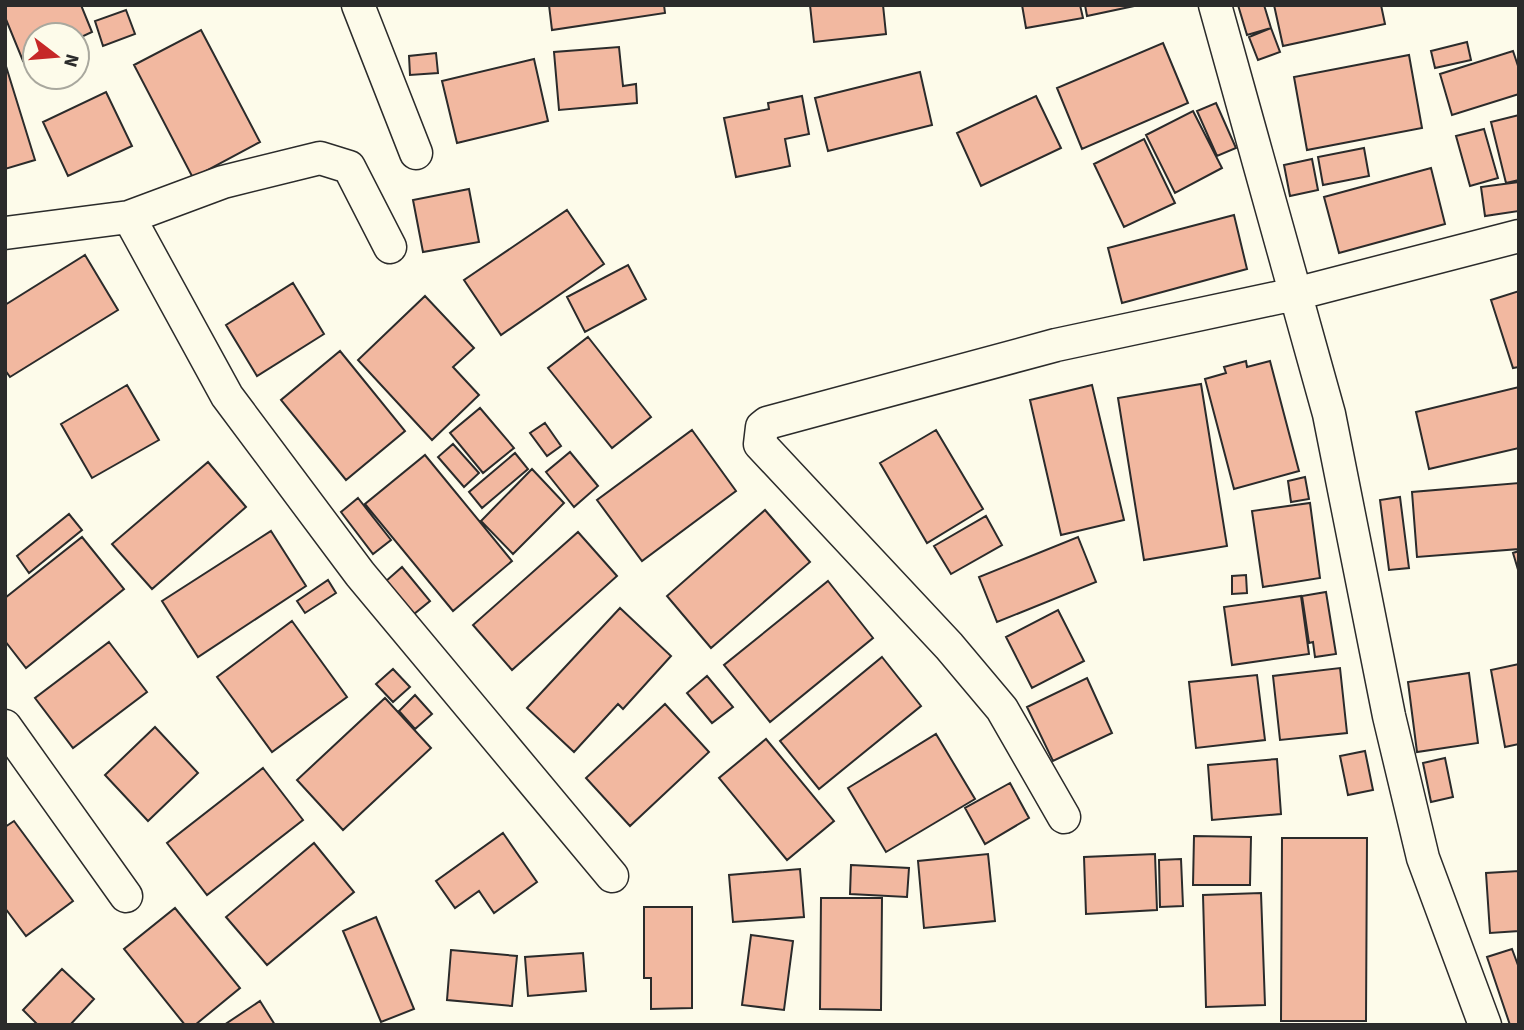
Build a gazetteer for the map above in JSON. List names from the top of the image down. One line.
{"north":"right"}
